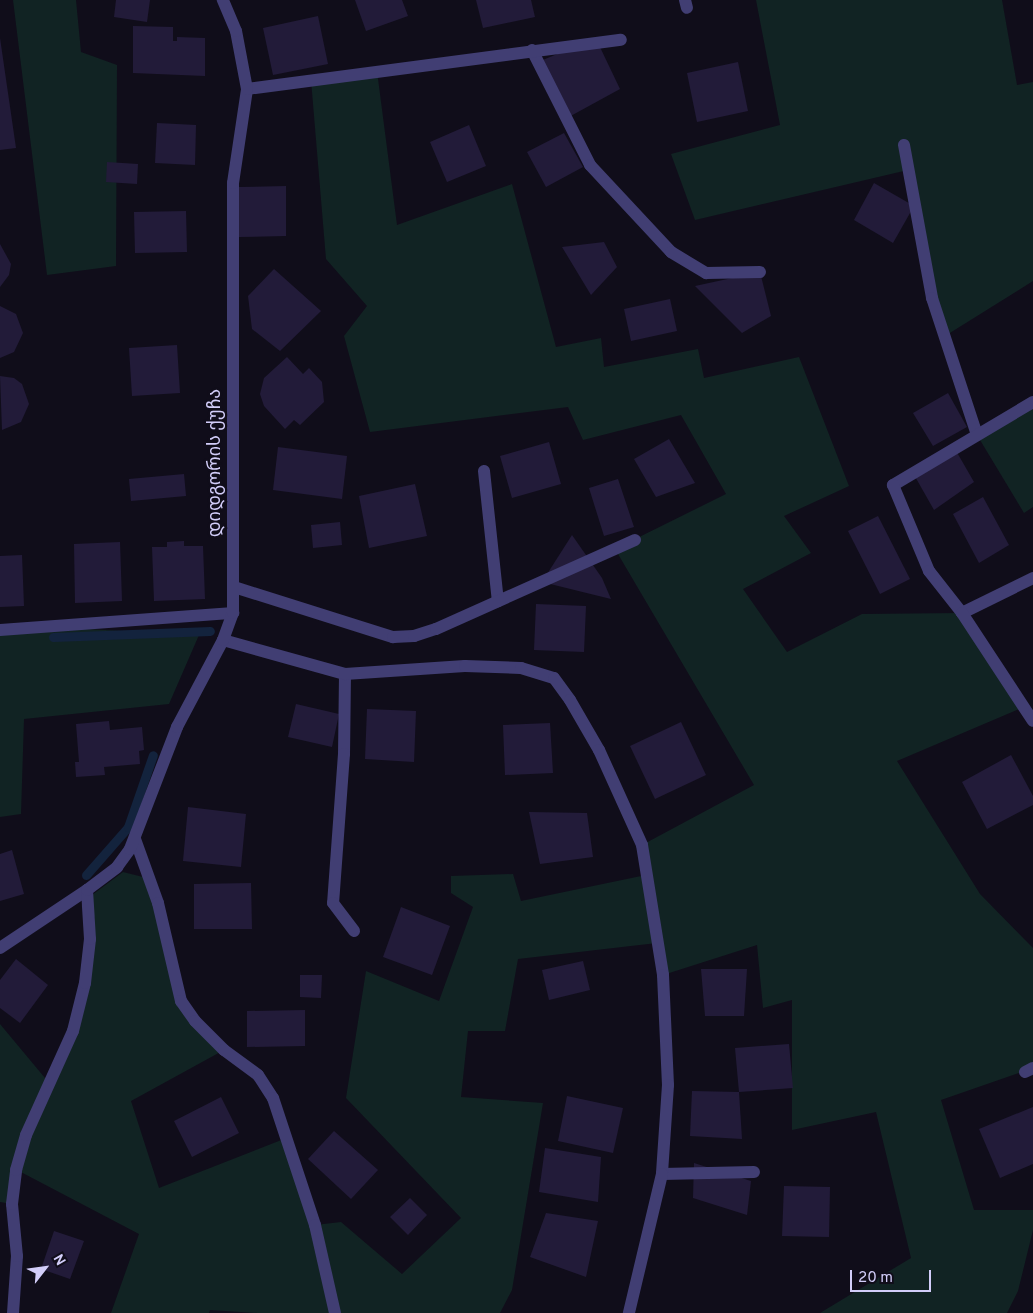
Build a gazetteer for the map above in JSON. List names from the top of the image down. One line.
{"streets":{"street":["დიდგორის ქუჩა"]},"scale_bar":"20 m","north":"top right"}
